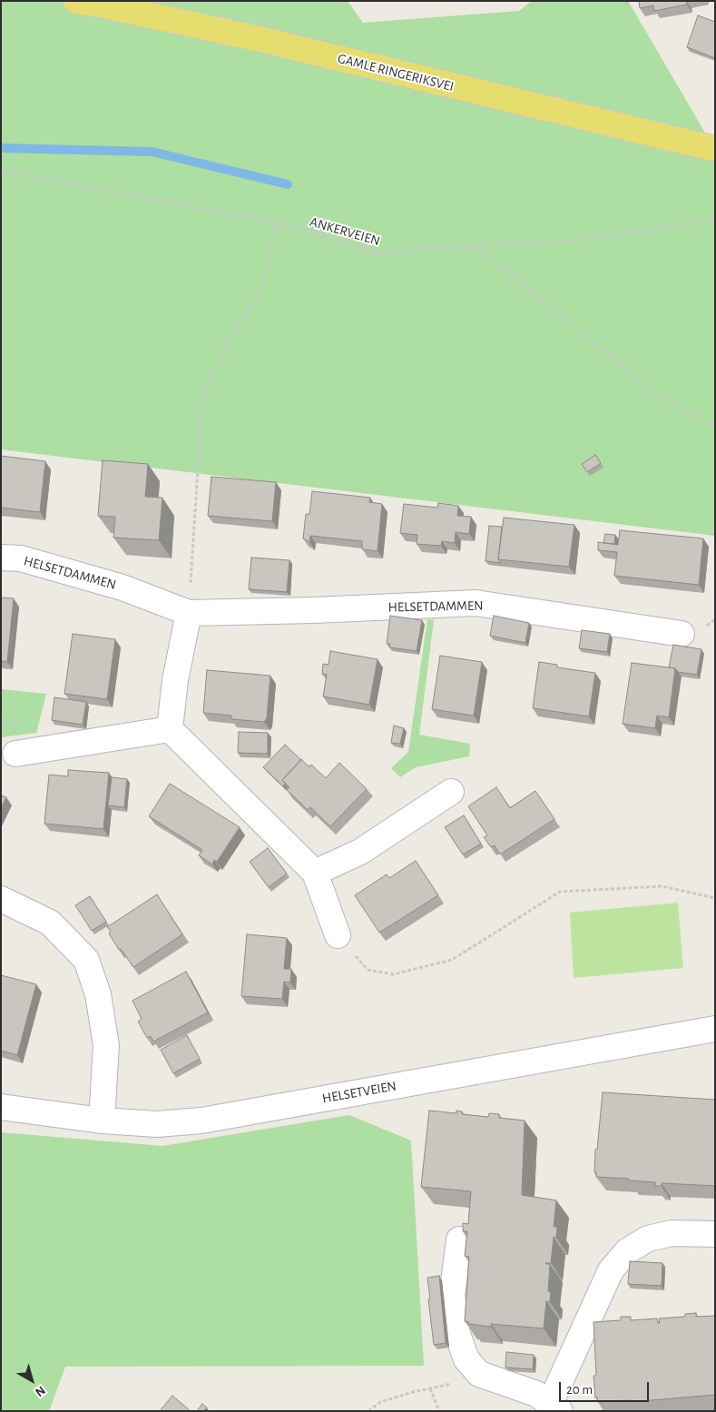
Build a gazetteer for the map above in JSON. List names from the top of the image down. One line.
{"streets":{"main road":["GAMLE RINGERIKSVEI"],"street":["HELSETDAMMEN","HELSETVEIEN"],"path":["ANKERVEIEN"]},"scale_bar":"20 m","north":"bottom right"}
